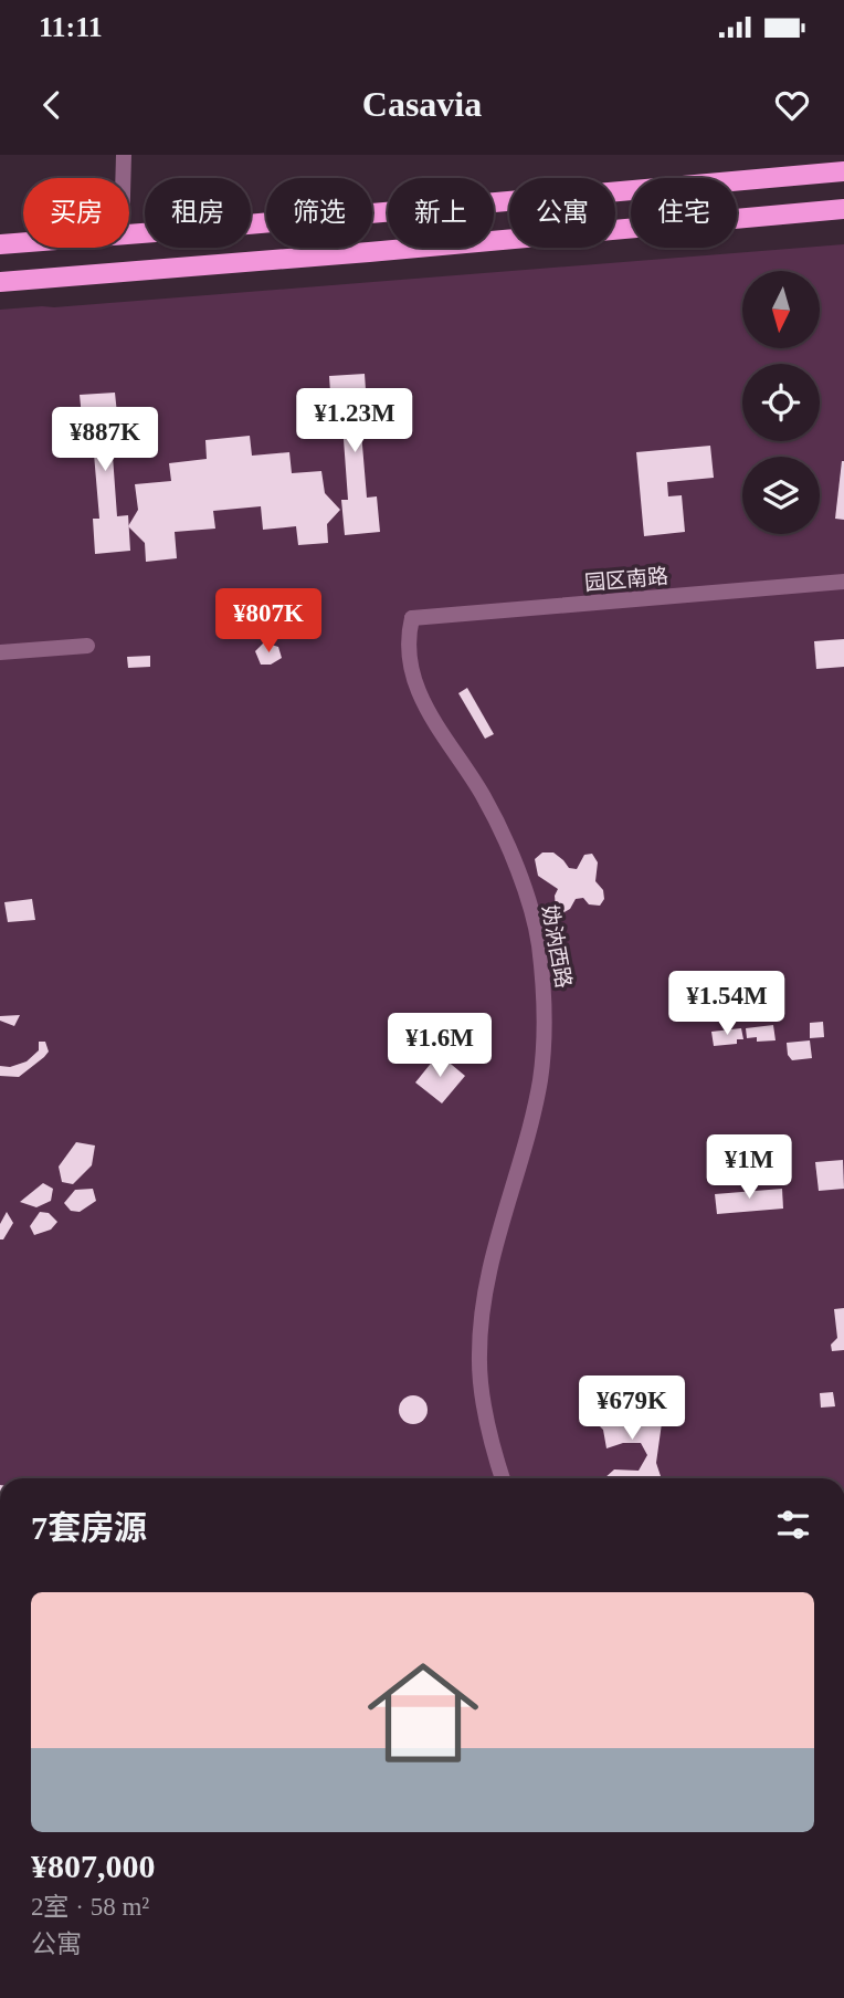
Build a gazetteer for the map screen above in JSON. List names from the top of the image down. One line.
{"streets":{"street":["园区南路","妫汭西路"]},"crossings":[["园区南路","妫汭西路"]],"north":"bottom","page":{"status":"11:11","header":"Casavia","chip":["买房","租房","筛选","新上","公寓","住宅"],"price":["¥1.23M","¥887K","¥807K","¥1.54M","¥1.6M","¥1M","¥679K"],"heading":"7套房源","list":[{"name":"¥807,000","note":"2室 · 58 m² · 公寓"}]}}
